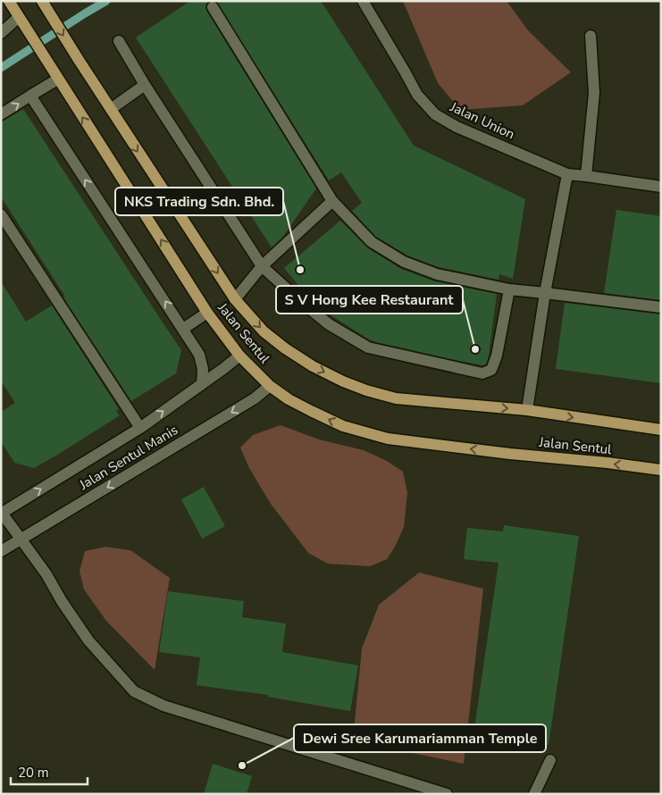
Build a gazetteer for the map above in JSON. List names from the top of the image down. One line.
{"streets":{"main road":["Jalan Sentul"],"street":["Jalan Union","Jalan Sentul Manis"]},"crossings":[["Jalan Sentul","Jalan Sentul Manis"]],"places":["NKS Trading Sdn. Bhd.","S V Hong Kee Restaurant","Dewi Sree Karumariamman Temple"],"scale_bar":"20 m"}
